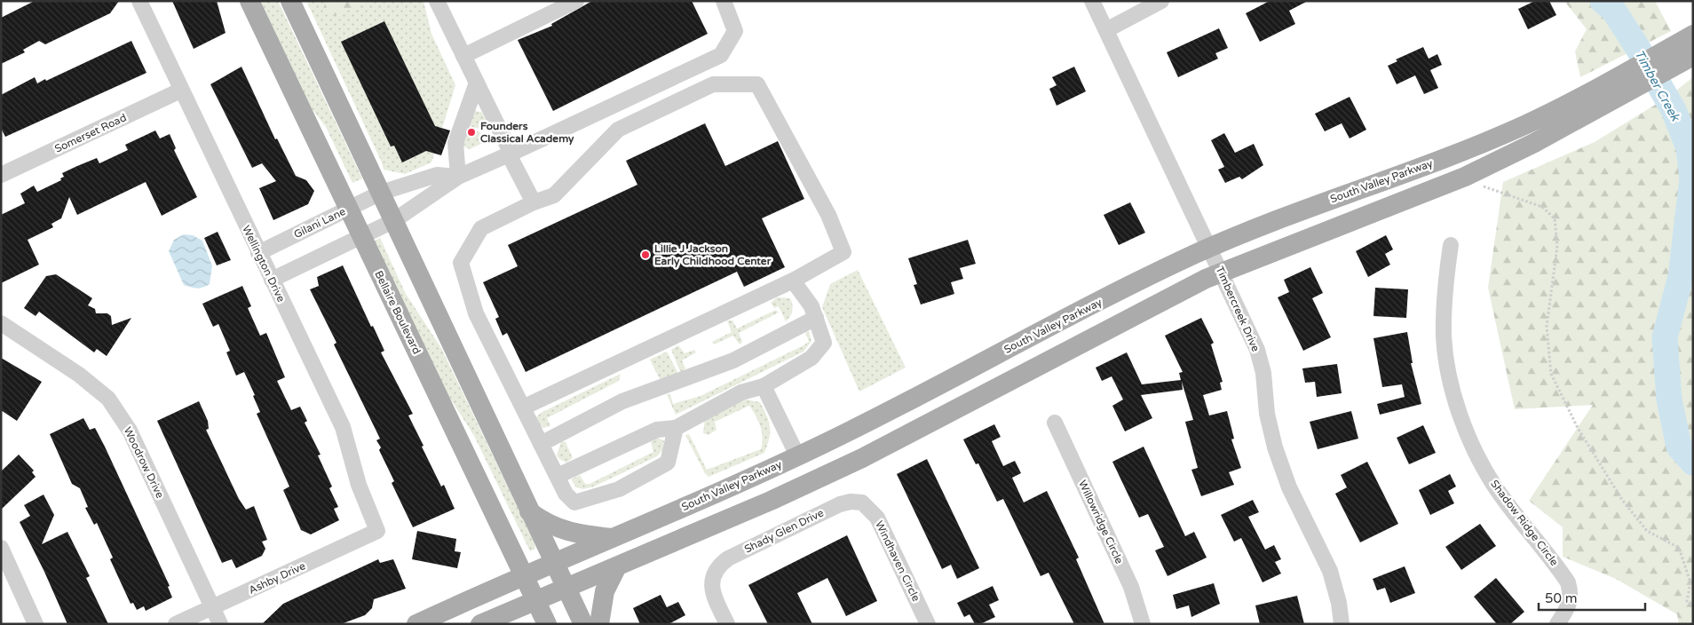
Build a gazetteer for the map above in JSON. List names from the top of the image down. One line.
{"streets":{"main road":["South Valley Parkway","Bellaire Boulevard"],"street":["Somerset Road","Gilani Lane","Wellington Drive","Timbercreek Drive","Woodrow Drive","Willowridge Circle","Shadow Ridge Circle","Shady Glen Drive","Windhaven Circle","Ashby Drive"]},"crossings":[["Somerset Road","Wellington Drive"],["South Valley Parkway","Timbercreek Drive"],["South Valley Parkway","Bellaire Boulevard"],["Gilani Lane","Wellington Drive"],["Gilani Lane","Bellaire Boulevard"],["Wellington Drive","Ashby Drive"],["Woodrow Drive","Ashby Drive"],["Shady Glen Drive","Windhaven Circle"]],"water":["Timber Creek"],"places":["Founders Classical Academy","Lillie J Jackson Early Childhood Center"],"scale_bar":"50 m"}
